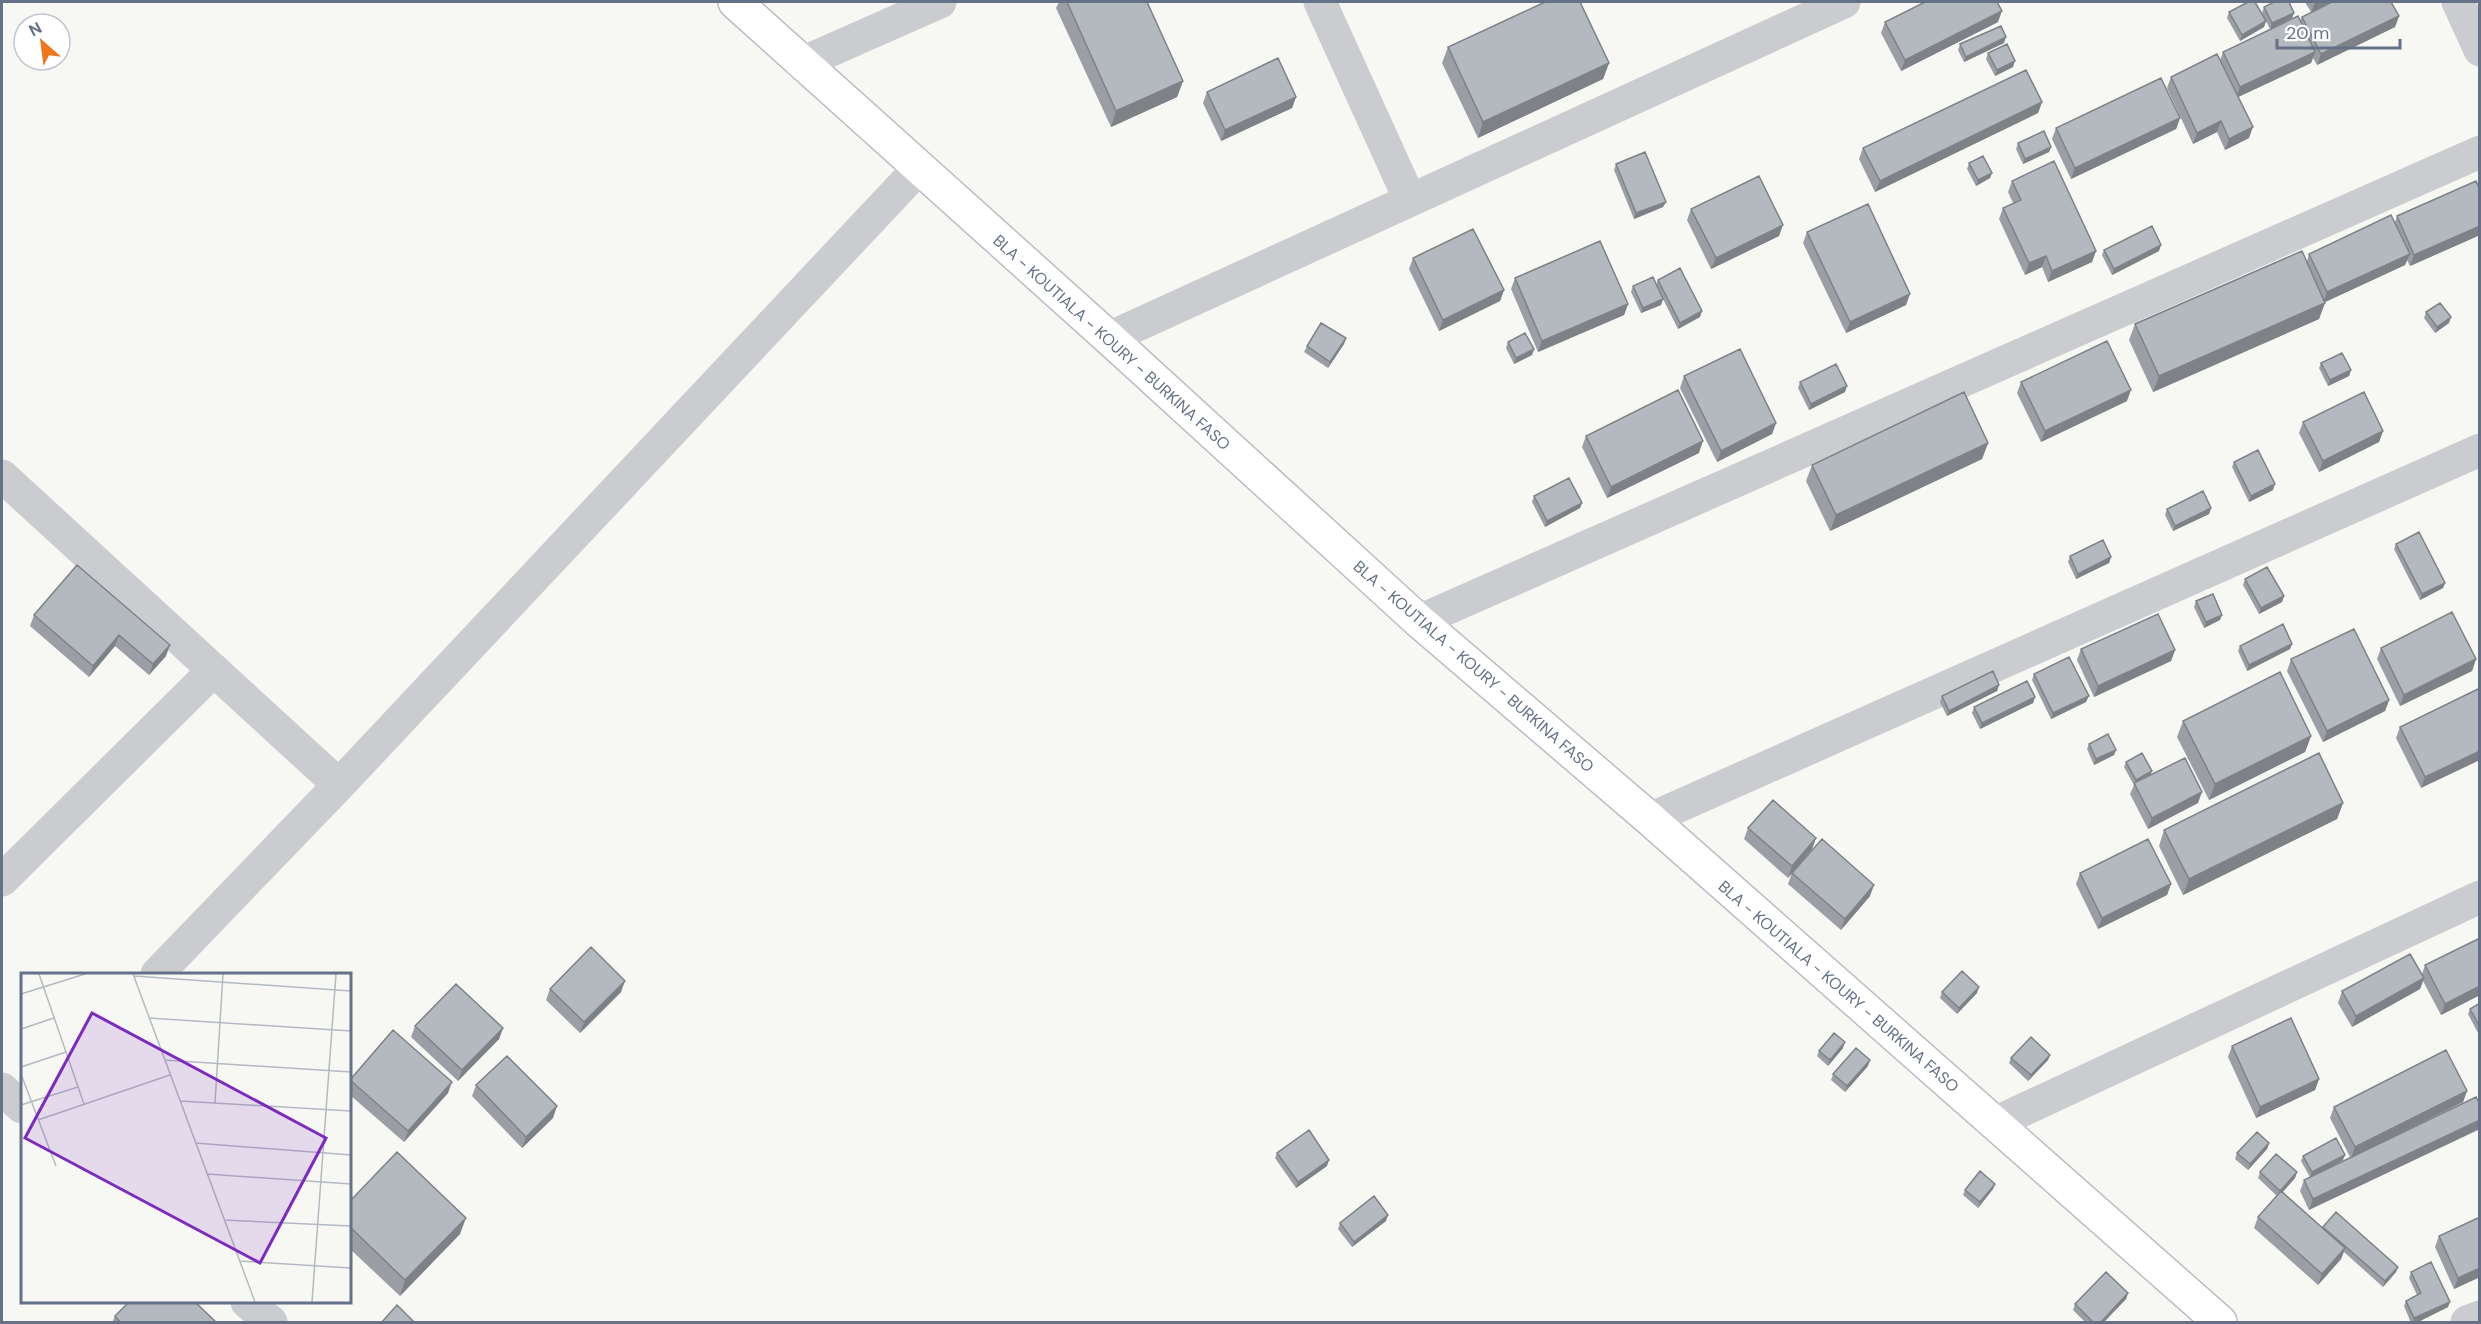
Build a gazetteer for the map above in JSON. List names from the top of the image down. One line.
{"streets":{"main road":["BLA - KOUTIALA - KOURY - BURKINA FASO"]},"scale_bar":"20 m","north":"top left"}
